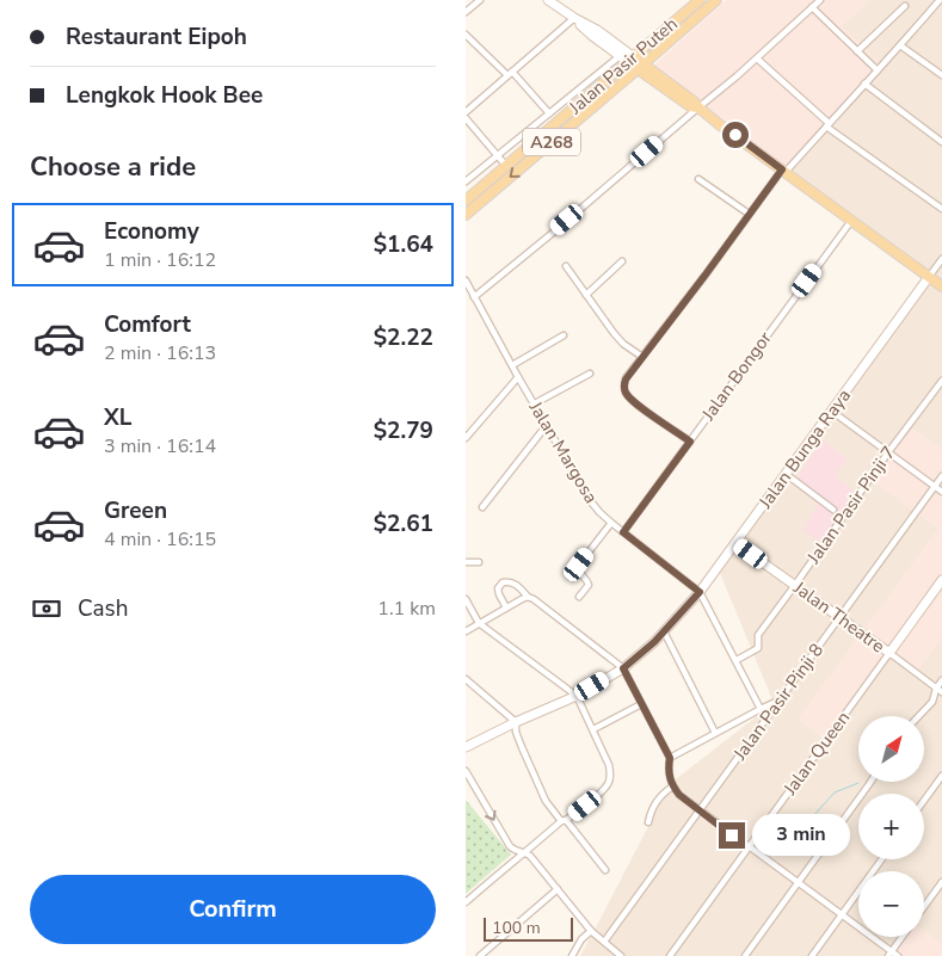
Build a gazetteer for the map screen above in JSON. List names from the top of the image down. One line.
{"streets":{"main road":["Jalan Pasir Puteh","A268","Jalan Bunga Raya","Jalan Theatre","Jalan Queen"],"street":["Jalan Bongor","Jalan Margosa","Jalan Pasir Pinji 7","Jalan Pasir Pinji 8"]},"crossings":[["Jalan Bongor","Jalan Margosa"],["Jalan Bunga Raya","Jalan Margosa"],["Jalan Bunga Raya","Jalan Theatre"],["Jalan Pasir Pinji 7","Jalan Theatre"],["Jalan Theatre","Jalan Pasir Pinji 8"],["Jalan Theatre","Jalan Queen"]],"scale_bar":"100 m","north":"top right","page":{"banner":["Restaurant Eipoh","Lengkok Hook Bee"],"heading":"Choose a ride","list":[{"name":"Economy","note":"1 min · 16:12","value":"$1.64"},{"name":"Comfort","note":"2 min · 16:13","value":"$2.22"},{"name":"XL","note":"3 min · 16:14","value":"$2.79"},{"name":"Green","note":"4 min · 16:15","value":"$2.61"}],"pay":["Cash","1.1 km"],"map_buttons":["+","−"],"bubble":"3 min","buttons":"Confirm","scale":"100 m"}}
